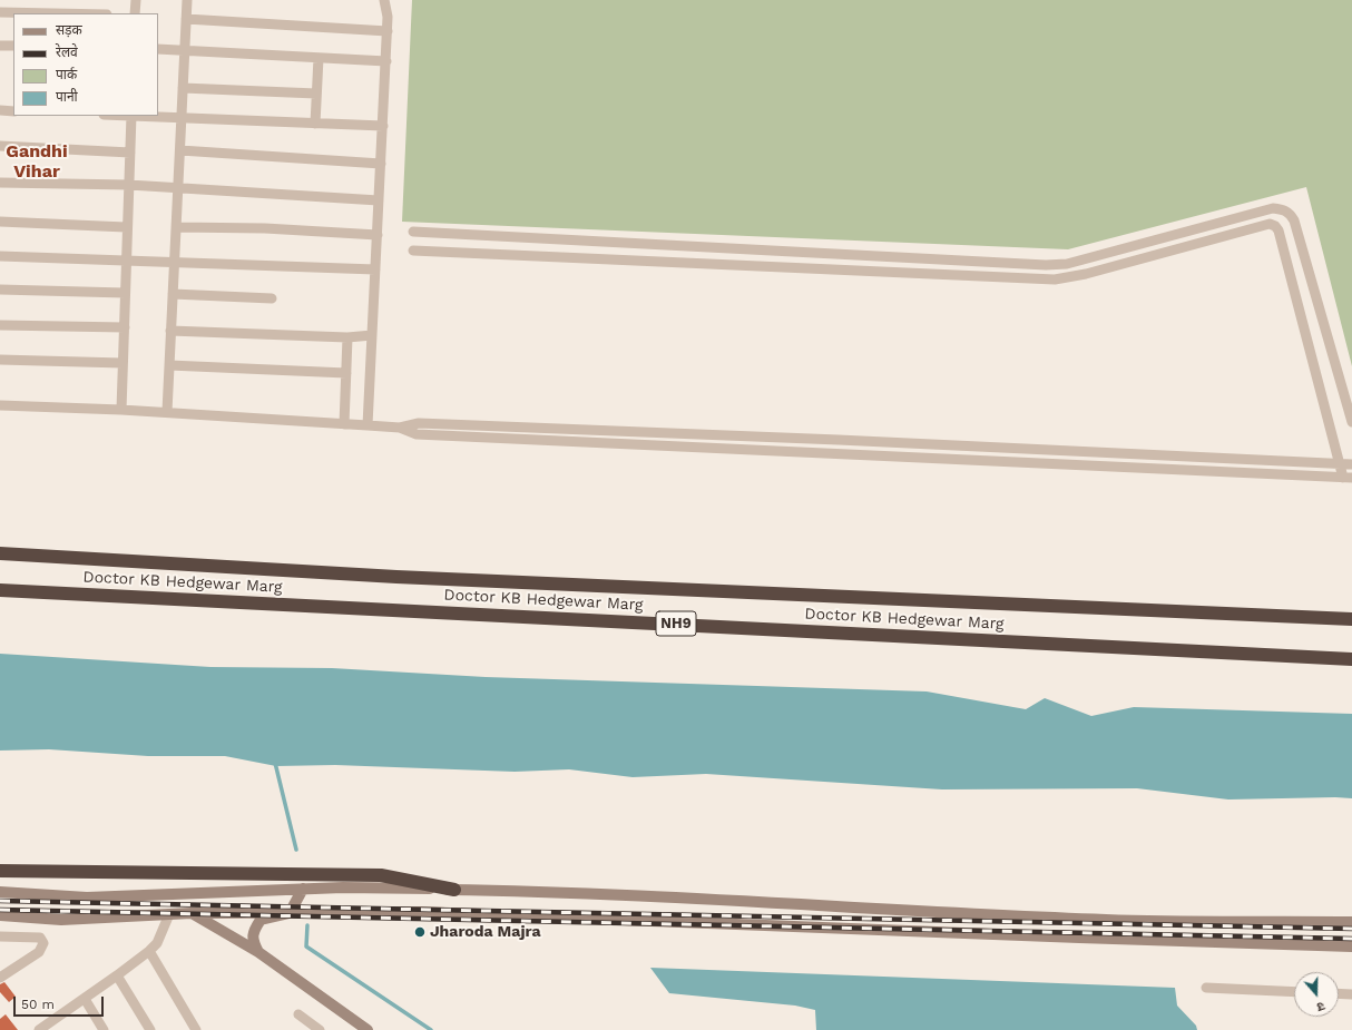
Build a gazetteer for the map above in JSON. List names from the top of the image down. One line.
{"streets":{"highway":["Doctor KB Hedgewar Marg","NH9"]},"districts":["Gandhi Vihar"],"places":["Jharoda Majra"],"legend":["सड़क","रेलवे","पार्क","पानी"],"scale_bar":"50 m","north":"bottom"}
